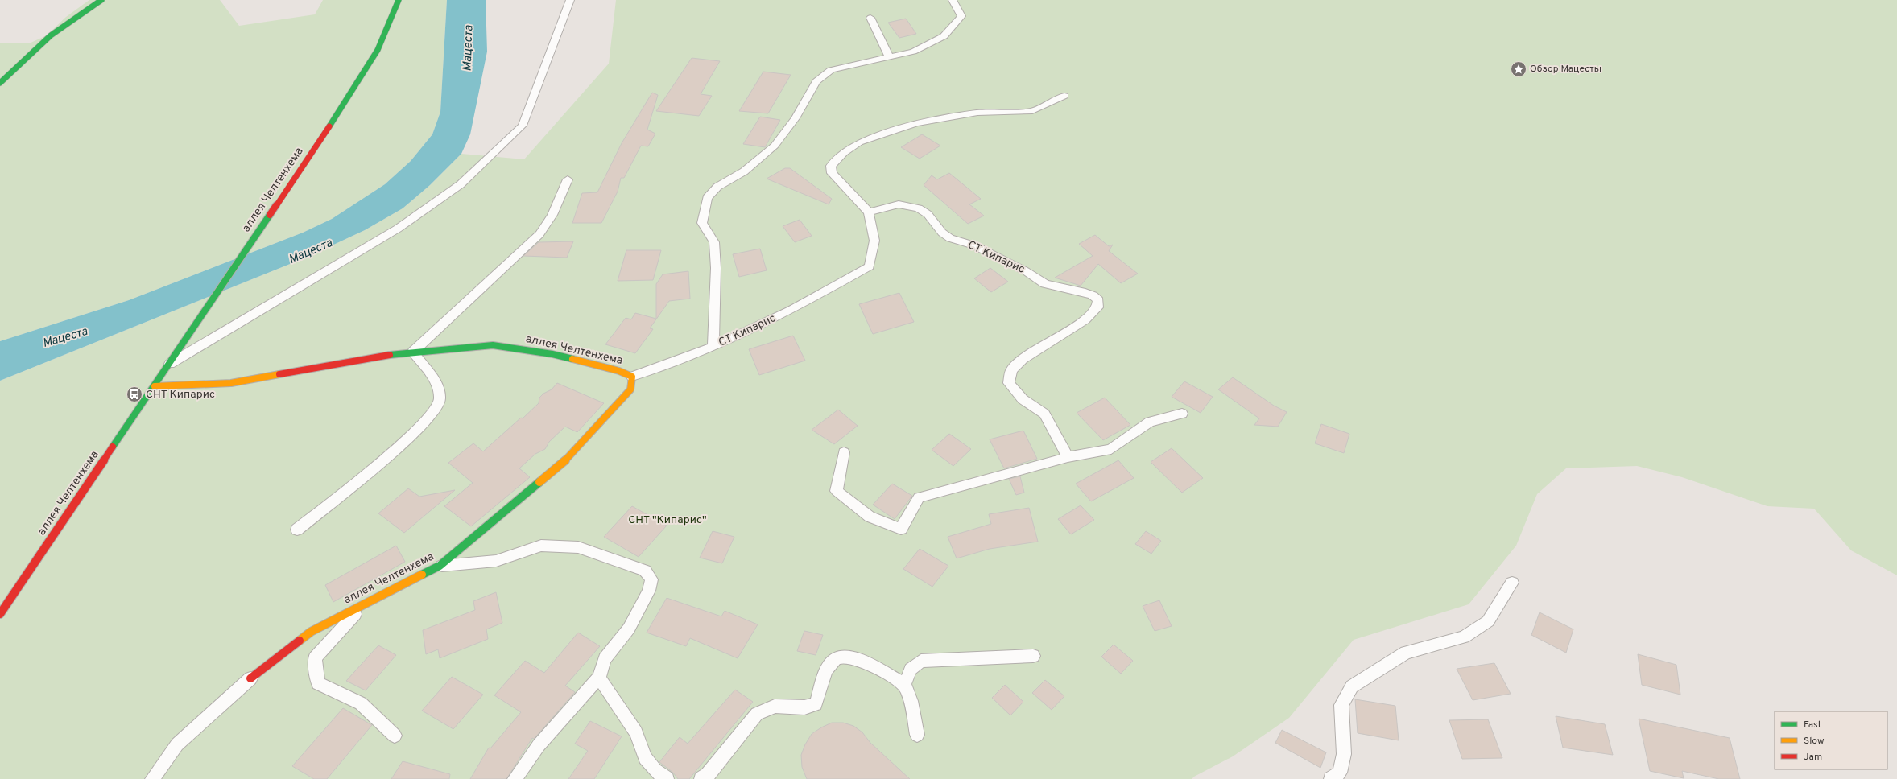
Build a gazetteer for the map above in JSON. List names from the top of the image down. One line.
{"streets":{"street":["аллея Челтенхема"],"lane":["СТ Кипарис"]},"crossings":[["аллея Челтенхема","СТ Кипарис"]],"water":["Мацеста"],"parks":["СНТ \"Кипарис\""],"places":{"place":["Обзор Мацесты"],"bus stop":["СНТ Кипарис"]},"legend":["Fast","Slow","Jam"]}
